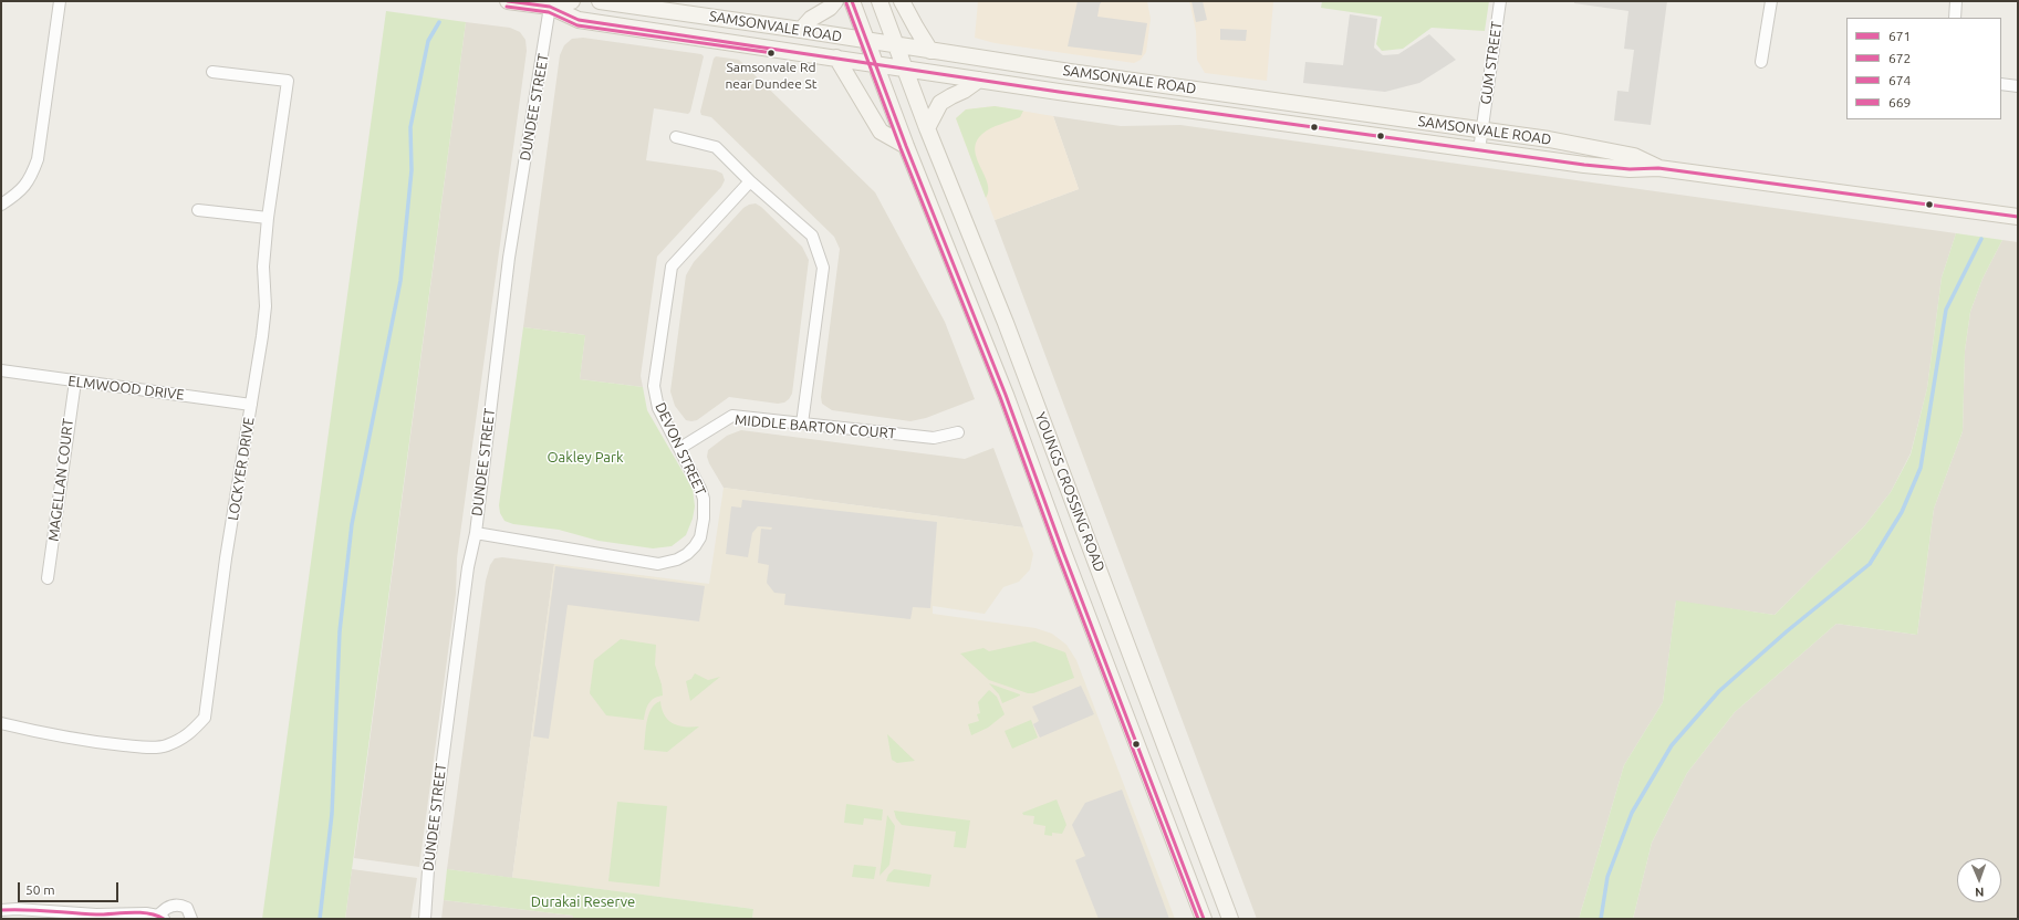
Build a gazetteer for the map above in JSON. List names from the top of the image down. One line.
{"streets":{"main road":["SAMSONVALE ROAD","YOUNGS CROSSING ROAD"],"street":["GUM STREET","DUNDEE STREET","ELMWOOD DRIVE","MIDDLE BARTON COURT","DEVON STREET","LOCKYER DRIVE","MAGELLAN COURT"]},"crossings":[["SAMSONVALE ROAD","GUM STREET"],["SAMSONVALE ROAD","DUNDEE STREET"],["SAMSONVALE ROAD","YOUNGS CROSSING ROAD"],["DUNDEE STREET","DEVON STREET"],["ELMWOOD DRIVE","LOCKYER DRIVE"],["ELMWOOD DRIVE","MAGELLAN COURT"],["MIDDLE BARTON COURT","DEVON STREET"]],"parks":["Oakley Park","Durakai Reserve"],"places":["Samsonvale Rd near Dundee St"],"lines":["transit line 671","transit line 672","transit line 674","transit line 669"],"legend":["671","672","674","669"],"scale_bar":"50 m","north":"bottom"}
